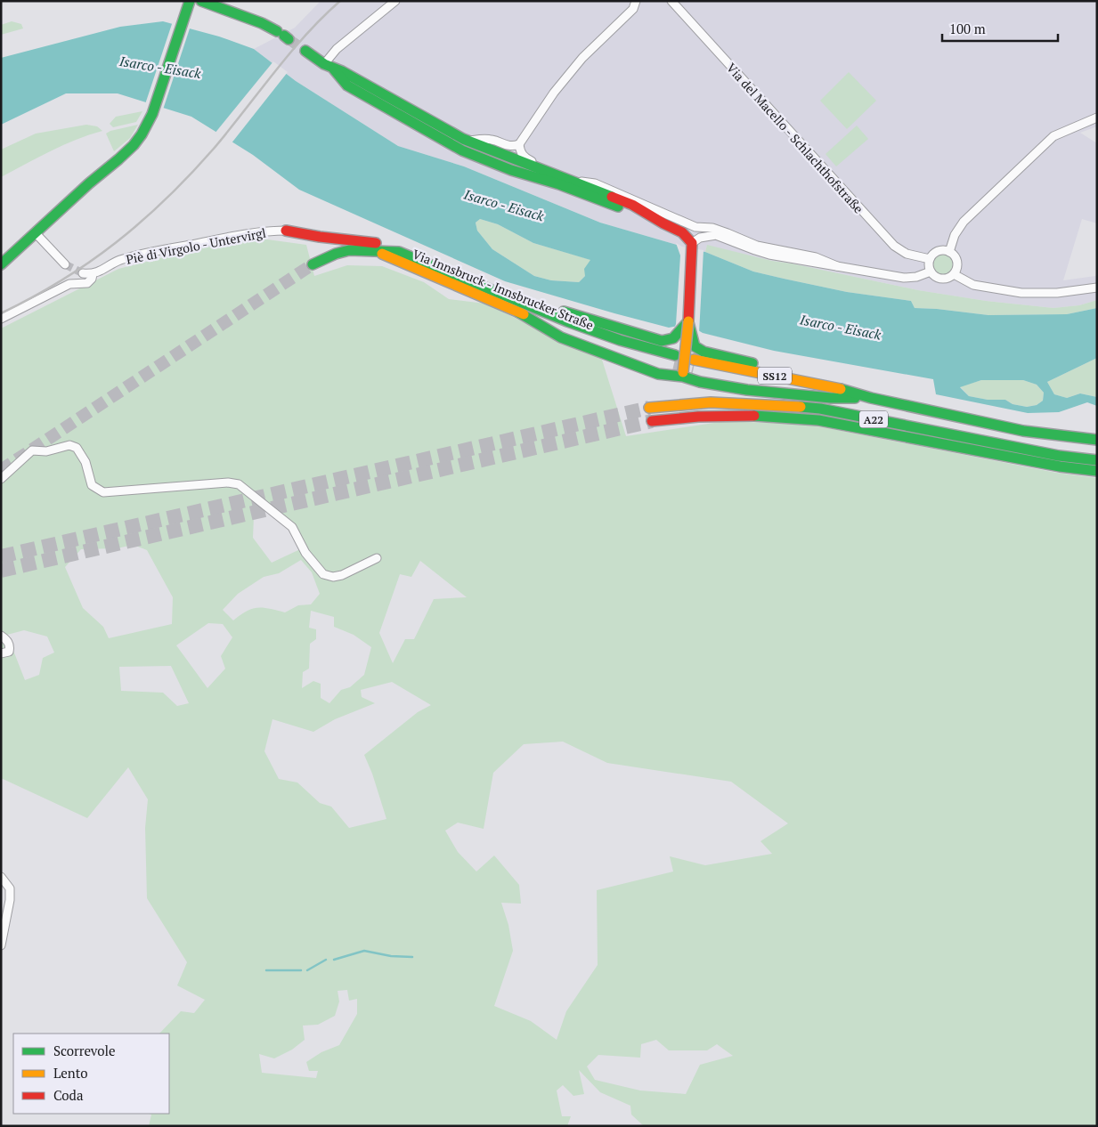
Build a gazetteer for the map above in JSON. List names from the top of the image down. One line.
{"streets":{"main road":["Via Innsbruck - Innsbrucker Straße","SS12","A22"],"street":["Via del Macello - Schlachthofstraße","Piè di Virgolo - Untervirgl"]},"water":["Isarco - Eisack"],"legend":["Scorrevole","Lento","Coda"],"scale_bar":"100 m"}
